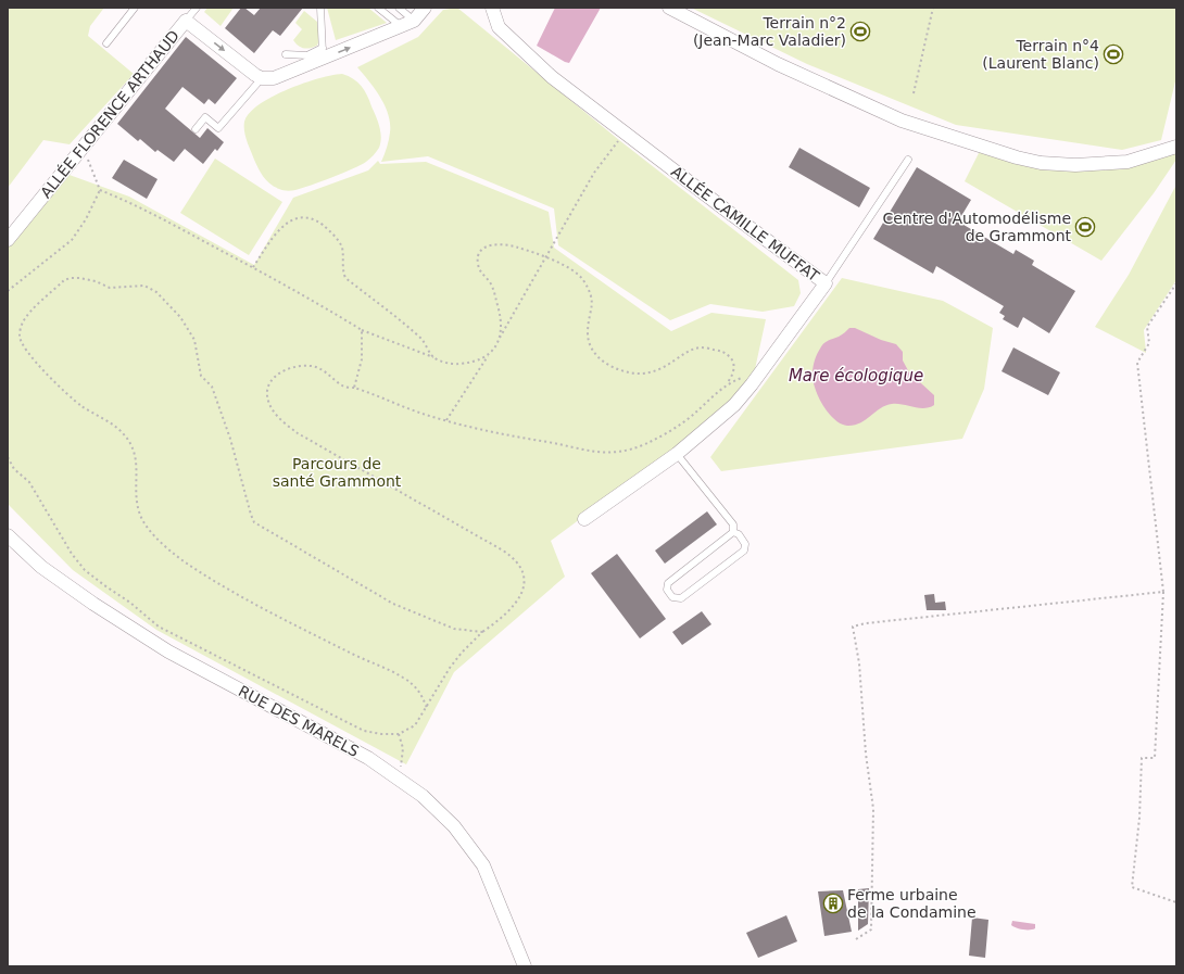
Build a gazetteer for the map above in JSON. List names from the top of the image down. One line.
{"streets":{"street":["ALLÉE FLORENCE ARTHAUD","ALLÉE CAMILLE MUFFAT","RUE DES MARELS"]},"water":["Mare écologique"],"parks":["Parcours de santé Grammont"],"places":{"sports":["Terrain n°2 (Jean-Marc Valadier)","Terrain n°4 (Laurent Blanc)","Centre d'Automodélisme de Grammont"],"building":["Ferme urbaine de la Condamine"]}}
